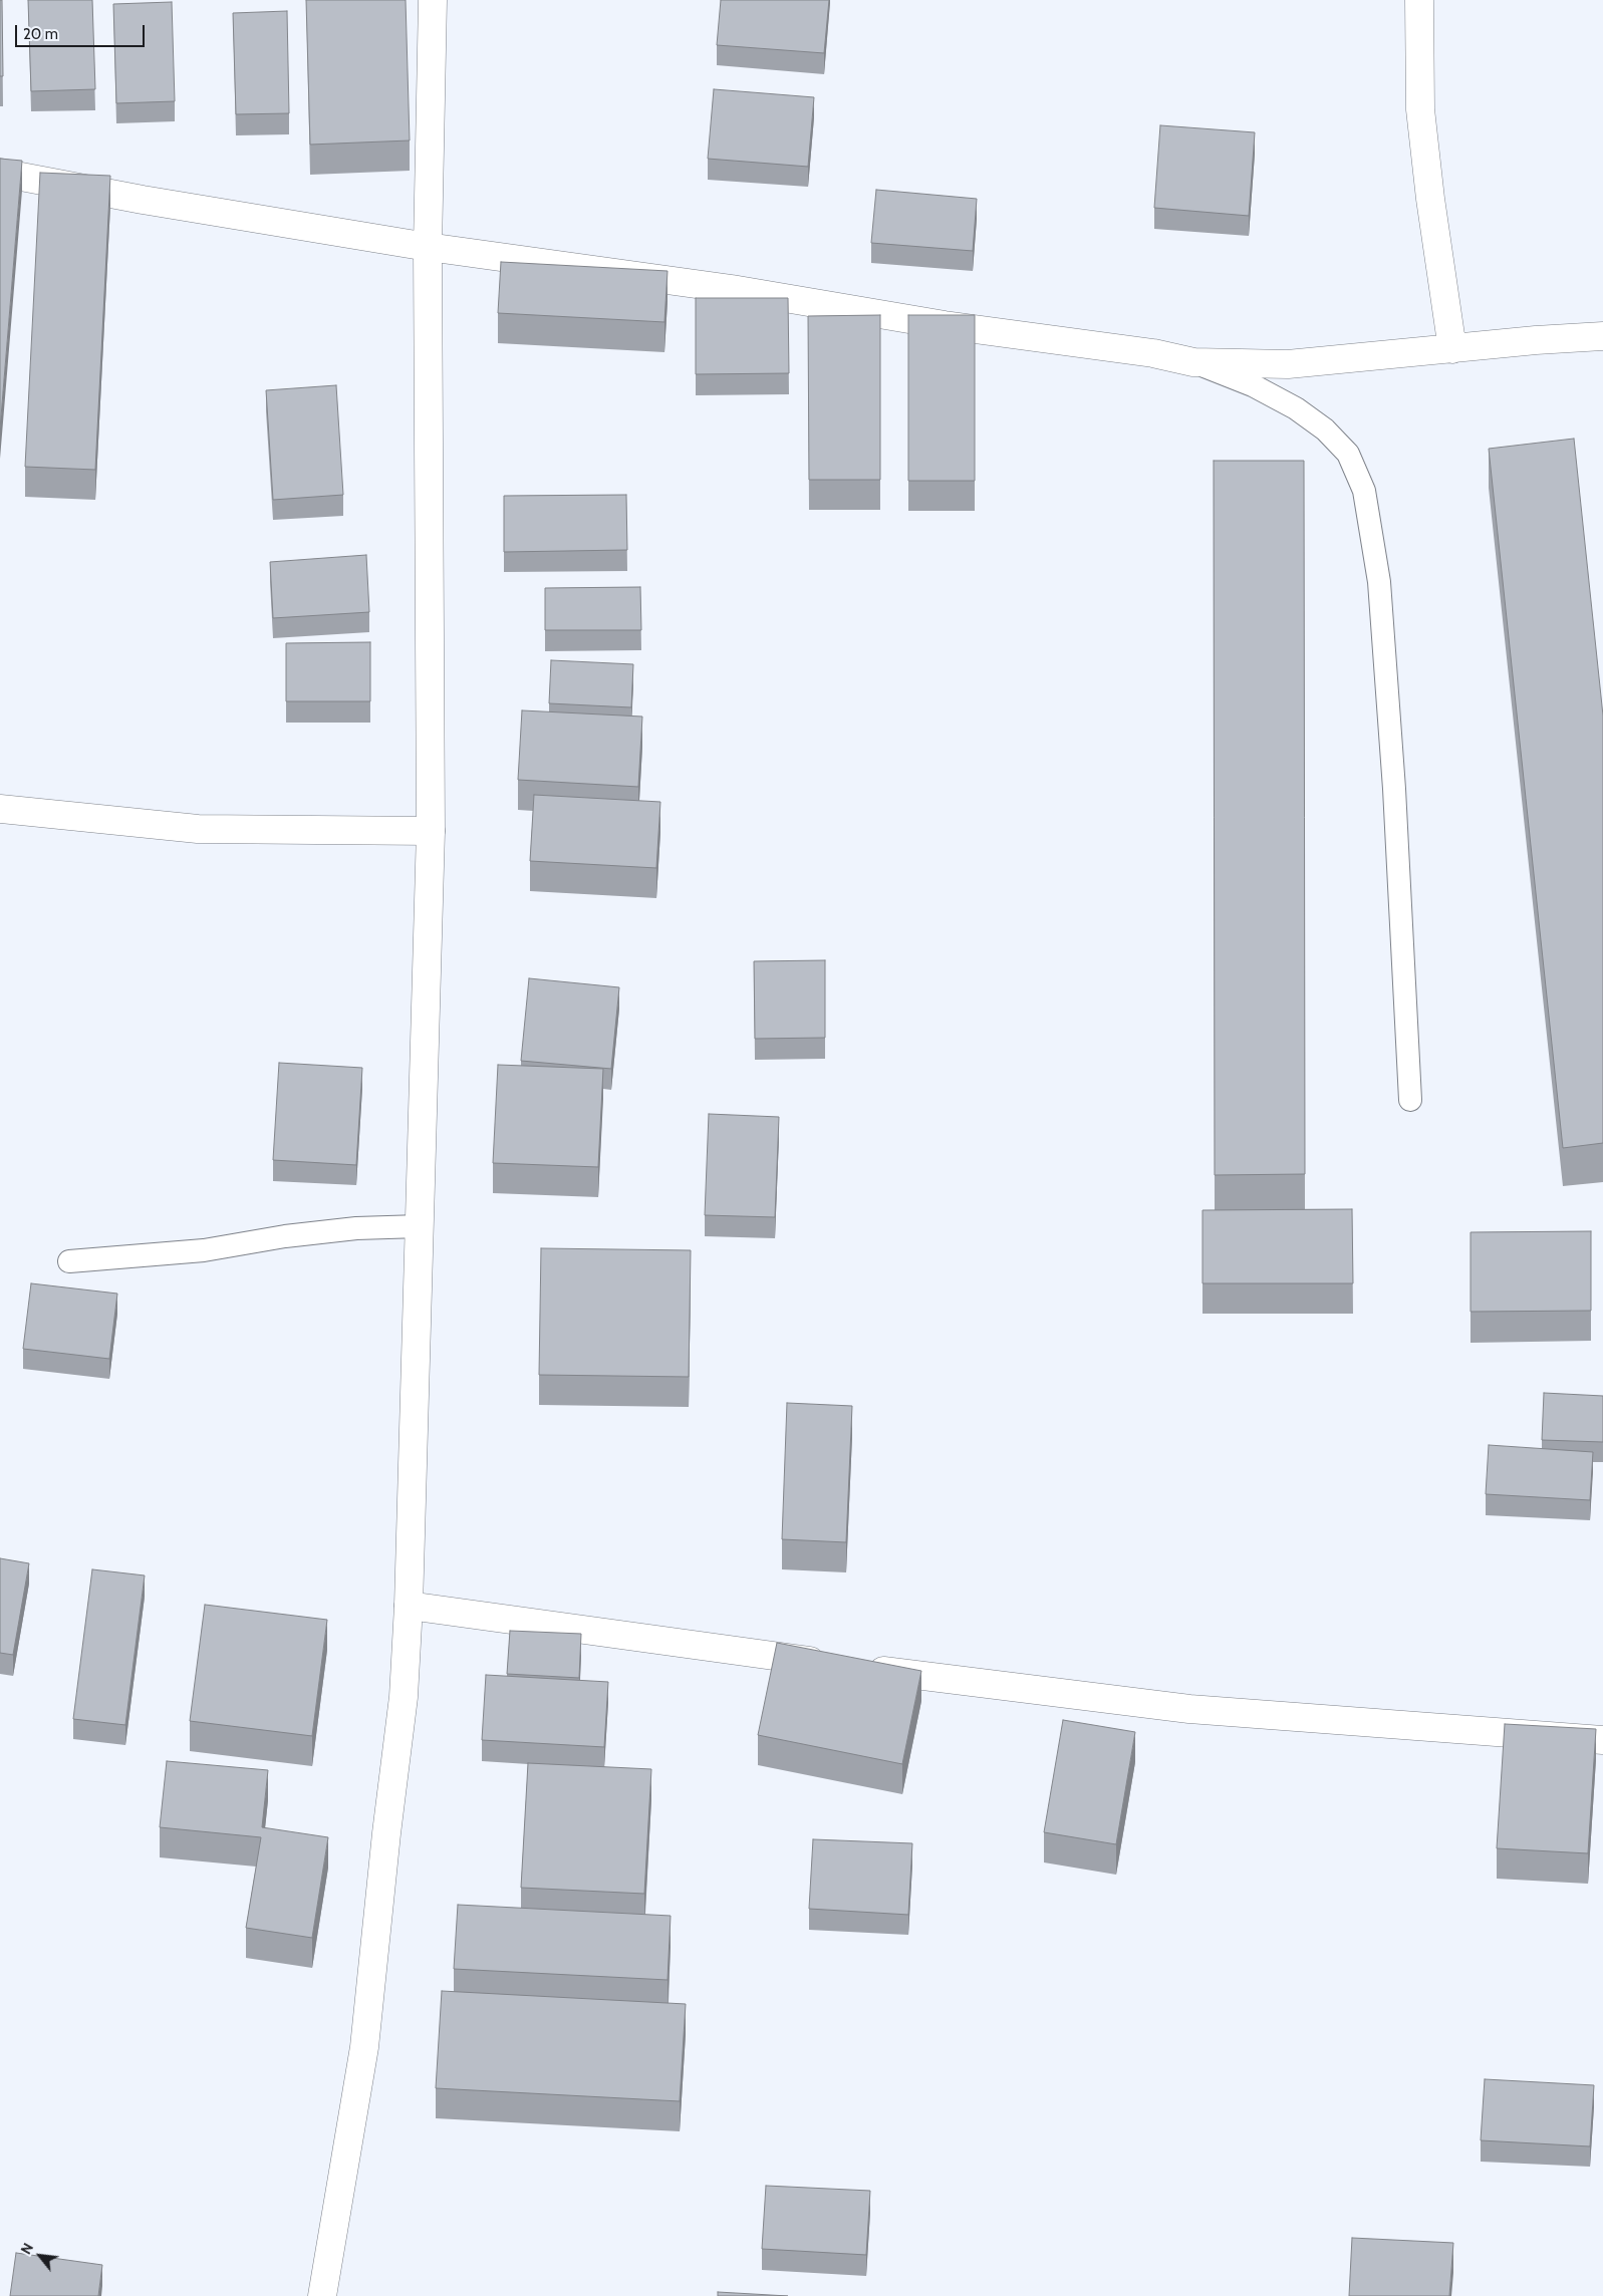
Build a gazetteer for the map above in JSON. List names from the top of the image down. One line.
{"scale_bar":"20 m","north":"top left"}
